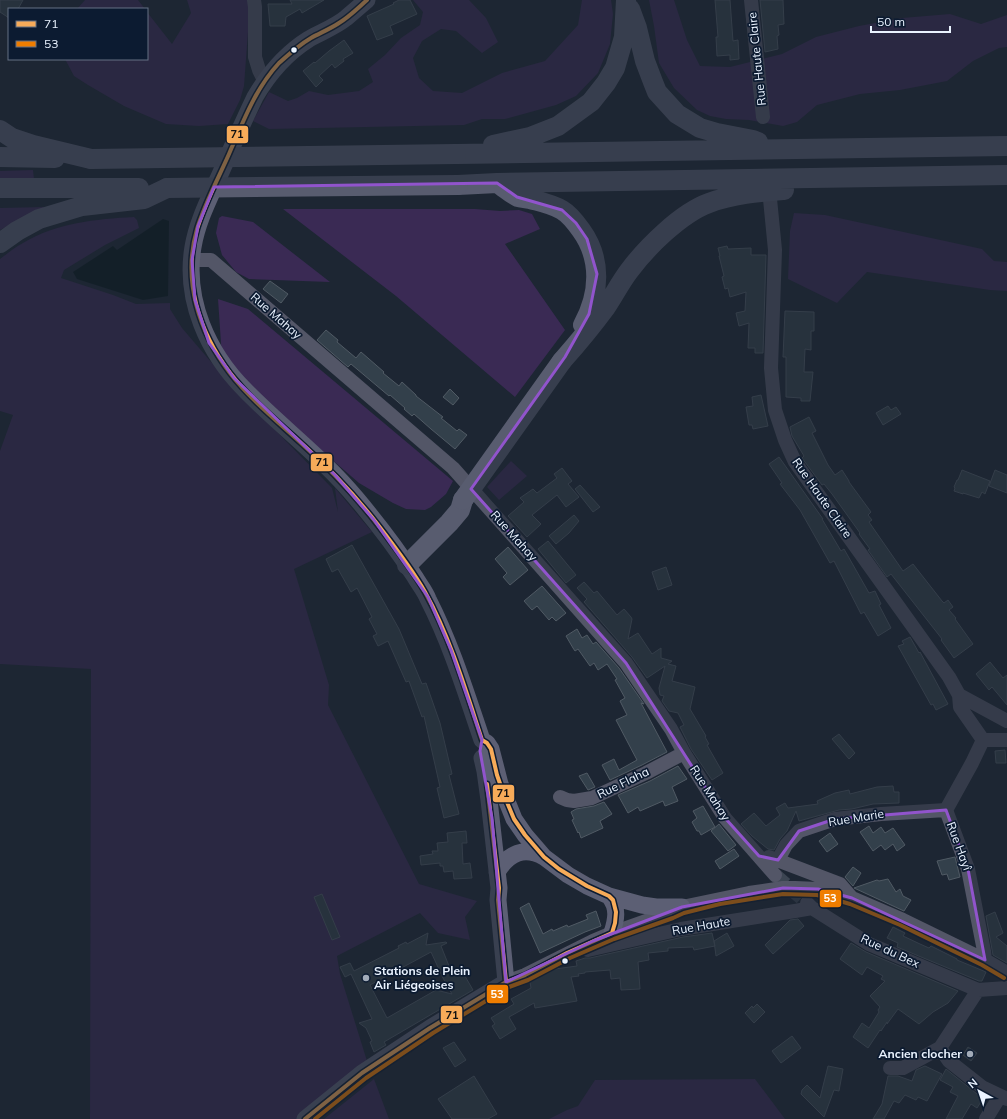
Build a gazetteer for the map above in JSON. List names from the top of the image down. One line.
{"streets":{"street":["Rue Haute Claire","Rue Mahay","Rue Flaha","Rue Marie","Rue Hayî","Rue Haute","Rue du Bex"]},"crossings":[["Rue Haute Claire","Rue Hayî"],["Rue Mahay","Rue Flaha"],["Rue Marie","Rue Hayî"],["Rue Haute","Rue du Bex"]],"places":["Stations de Plein Air Liégeoises","Ancien clocher"],"lines":["transit line 71","transit line 53"],"legend":["71","53"],"scale_bar":"50 m","north":"top left"}
